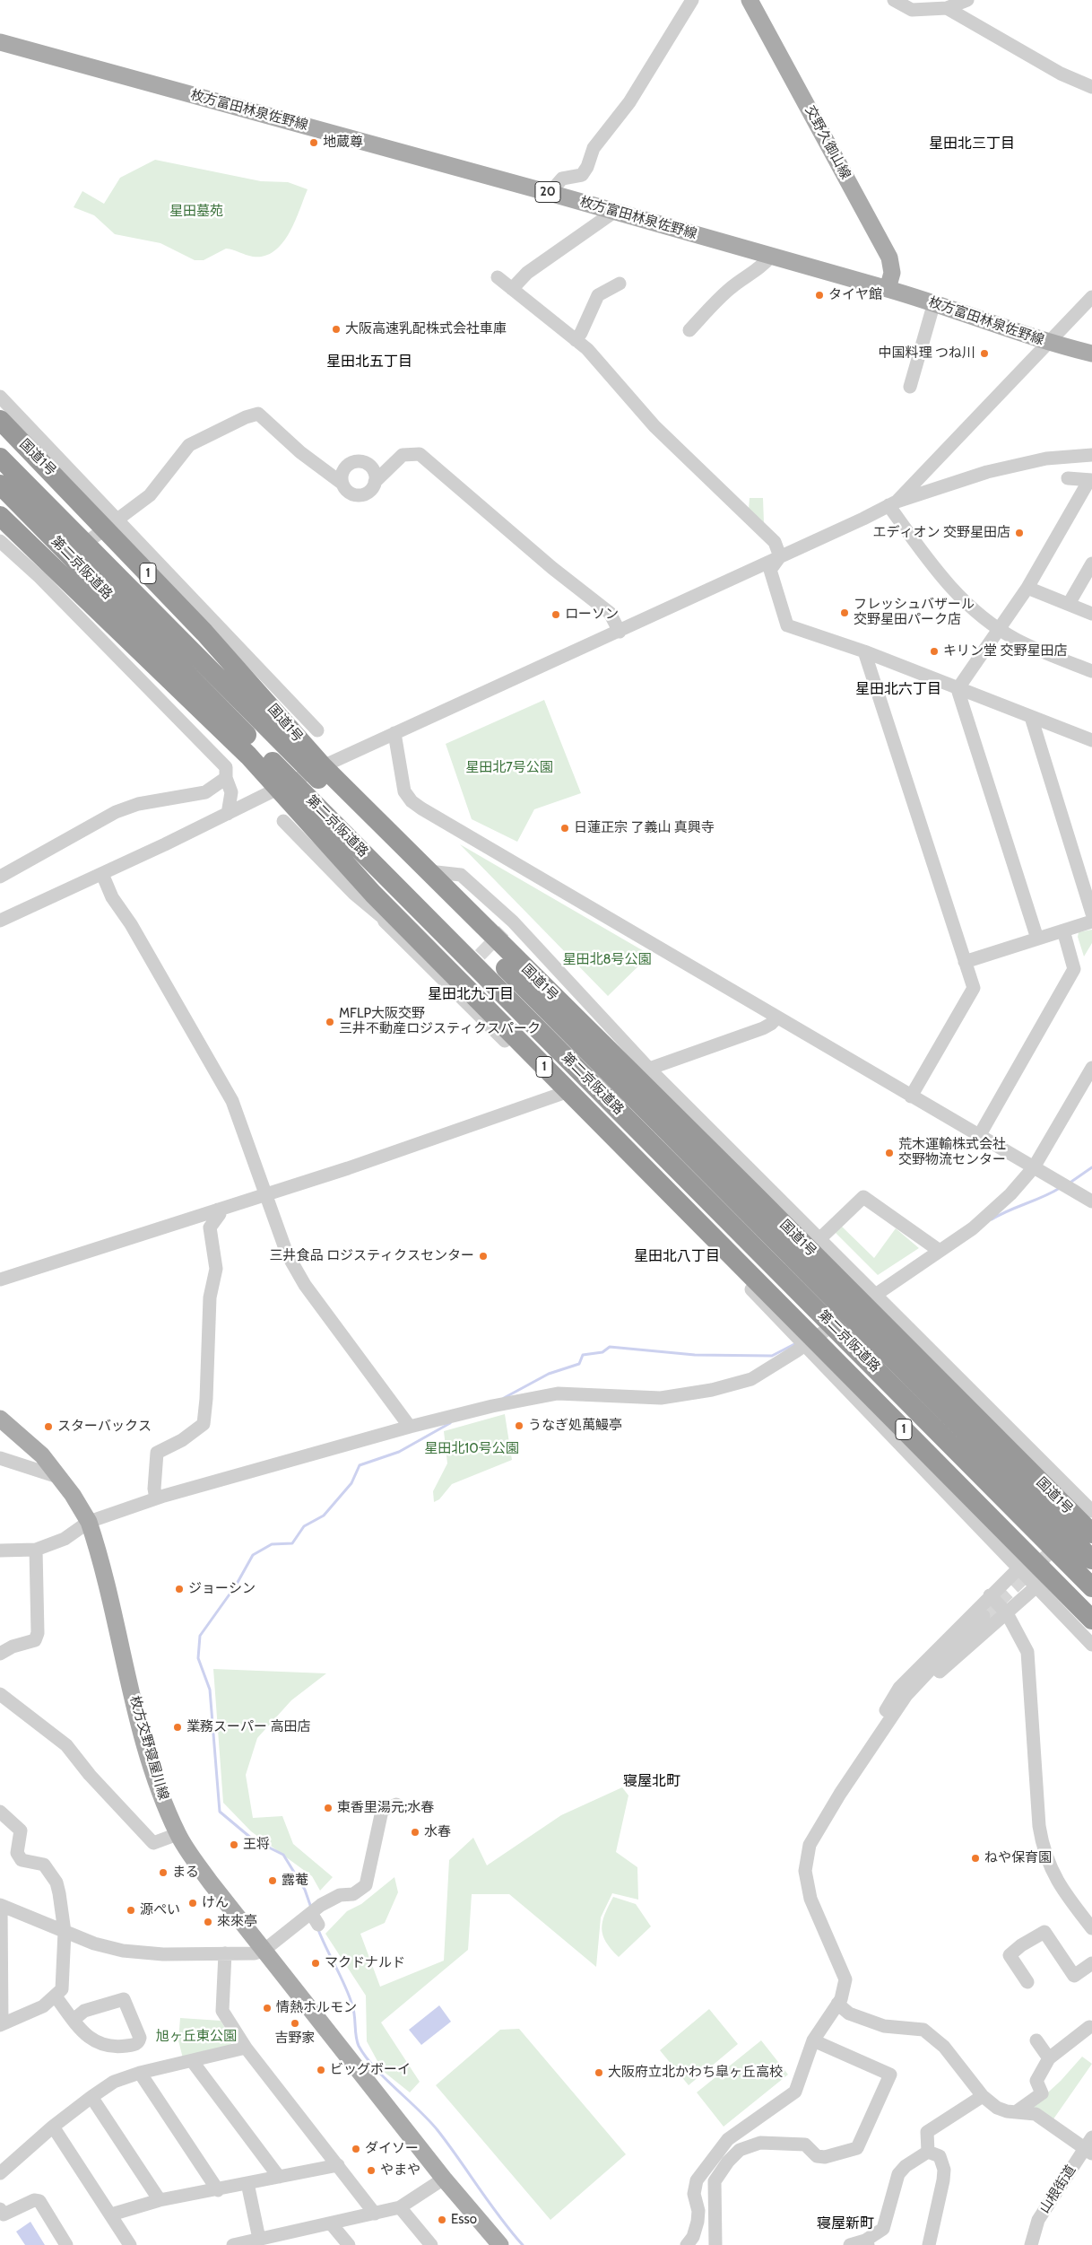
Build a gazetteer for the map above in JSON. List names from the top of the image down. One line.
{"streets":{"highway":["国道1号","第二京阪道路","1"],"main road":["枚方富田林泉佐野線","交野久御山線","20","枚方交野寝屋川線"],"street":["山根街道"]},"crossings":[["枚方富田林泉佐野線","交野久御山線"],["国道1号","第二京阪道路"]],"districts":["星田北三丁目","星田北五丁目","星田北六丁目","星田北九丁目","星田北八丁目","寝屋北町","寝屋新町"],"parks":["星田墓苑","星田北7号公園","星田北8号公園","星田北10号公園","旭ヶ丘東公園"],"places":["地蔵尊","タイヤ館","大阪高速乳配株式会社車庫","中国料理 つね川","エディオン 交野星田店","フレッシュバザール 交野星田パーク店","ローソン","キリン堂 交野星田店","日蓮正宗 了義山 真興寺","MFLP大阪交野 三井不動産ロジスティクスパーク","荒木運輸株式会社 交野物流センター","三井食品 ロジスティクスセンター","うなぎ処萬鰻亭","スターバックス","ジョーシン","業務スーパー 高田店","東香里湯元;水春","水春","王将","ねや保育園","まる","露菴","けん","源ぺい","來來亭","マクドナルド","情熱ホルモン","吉野家","ビッグボーイ","大阪府立北かわち皐ヶ丘高校","ダイソー","やまや","Esso"]}
